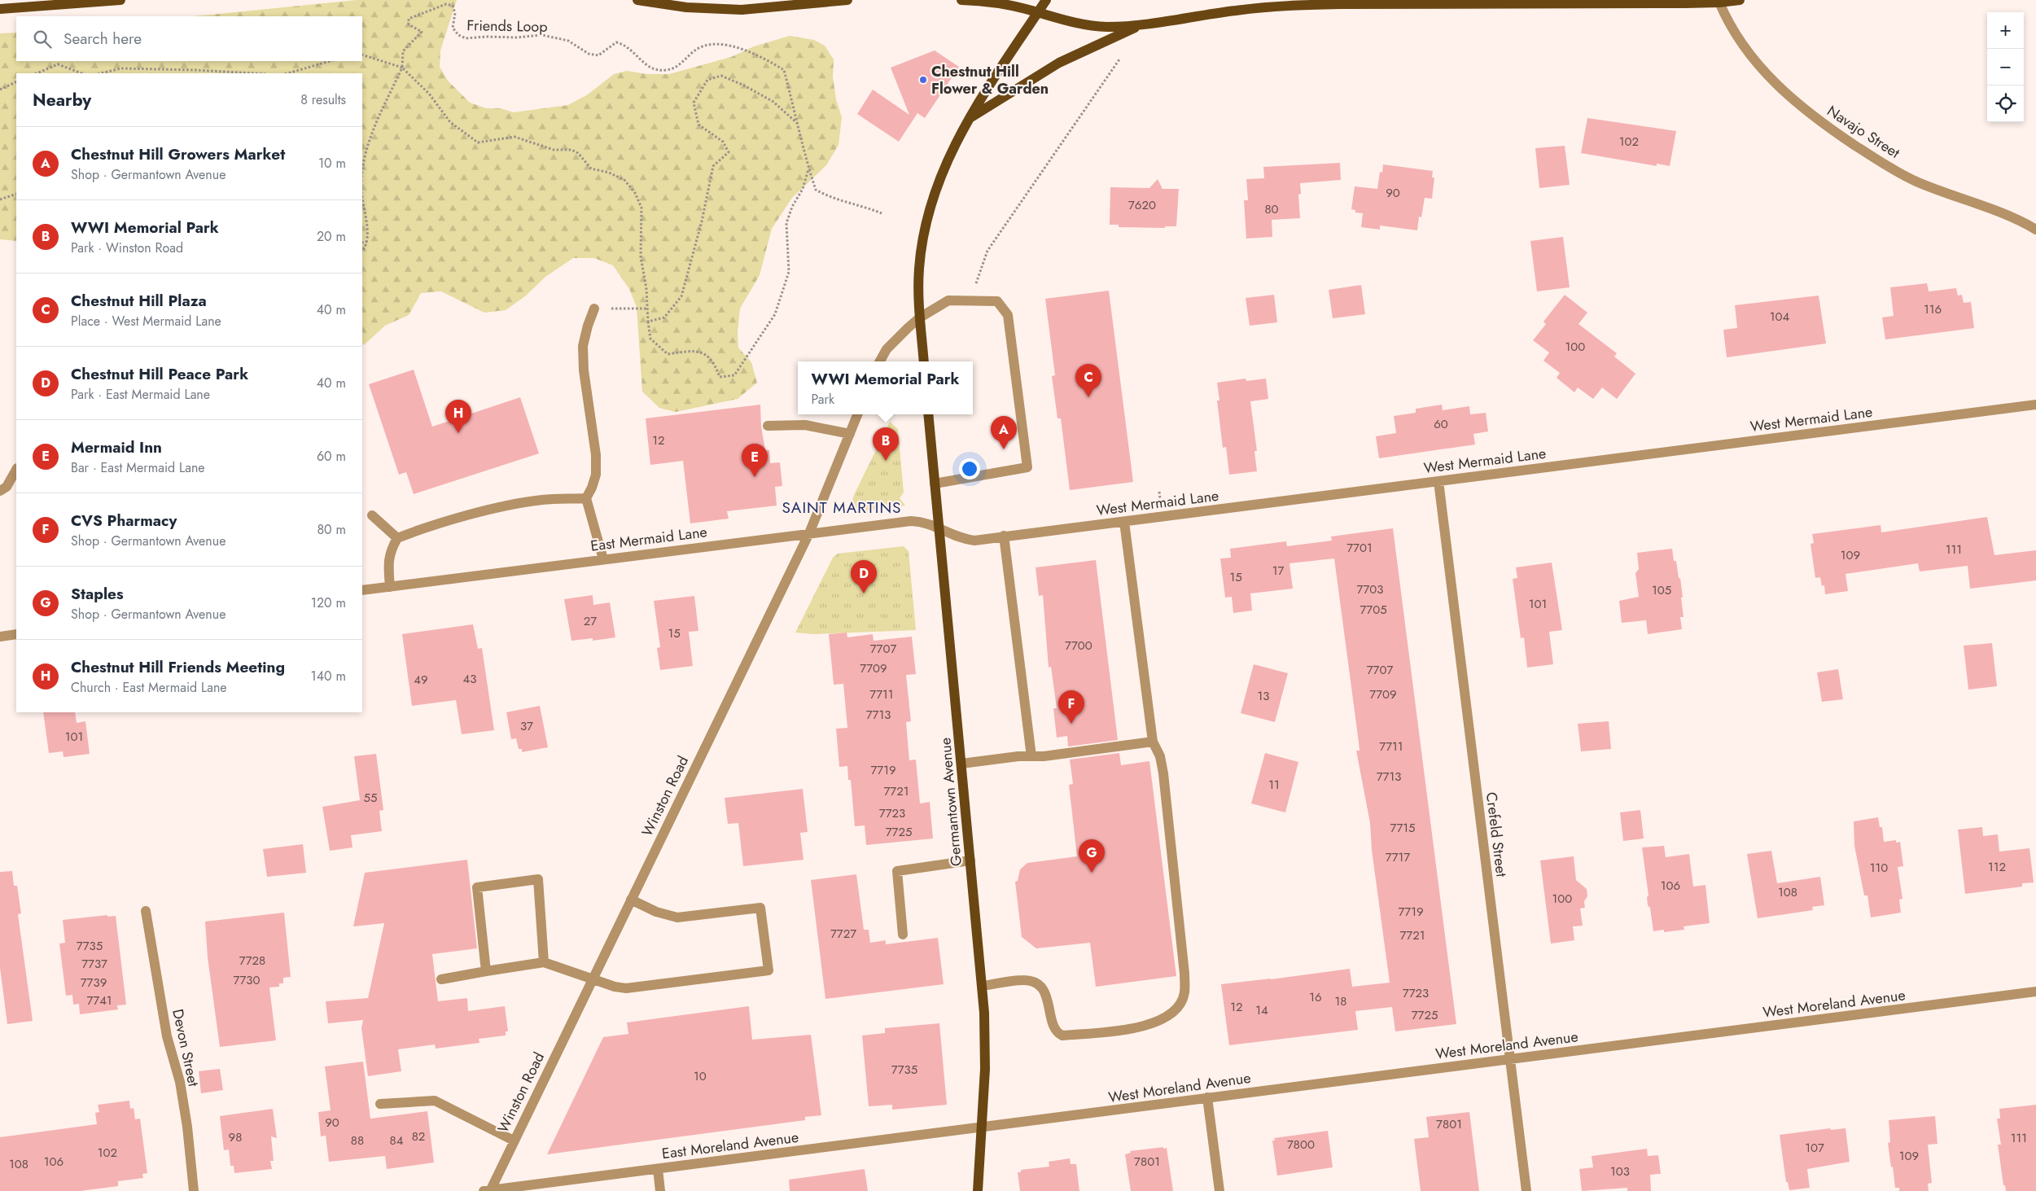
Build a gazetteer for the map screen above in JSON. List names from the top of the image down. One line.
{"streets":{"main road":["Germantown Avenue"],"street":["Navajo Street","West Mermaid Lane","East Mermaid Lane","Winston Road","Crefeld Street","West Moreland Avenue","Devon Street","East Moreland Avenue"],"path":["Friends Loop"]},"crossings":[["West Mermaid Lane","East Mermaid Lane"],["West Mermaid Lane","Germantown Avenue"],["West Mermaid Lane","Crefeld Street"],["East Mermaid Lane","Winston Road"],["East Mermaid Lane","Germantown Avenue"],["Winston Road","East Moreland Avenue"],["Germantown Avenue","West Moreland Avenue"],["Germantown Avenue","East Moreland Avenue"],["Crefeld Street","West Moreland Avenue"],["West Moreland Avenue","East Moreland Avenue"]],"districts":["SAINT MARTINS"],"places":["Chestnut Hill Flower & Garden"],"house_numbers":["102","90","7620","80","116","104","100","60","12","7701","111","109","17","15","7703","105","101","7705","27","15","7700","7707","7709","7707","43","49","7711","7709","13","7713","37","101","7711","7719","7713","11","7721","55","7723","7715","7725","7717","112","110","106","108","100","7719","7727","7721","7735","7728","7737","7730","7739","7723","16","7741","18","12","14","7725","7735","10","90","7801","82","98","111","88","84","7800","107","102","109","106","7801","108","103"],"page":{"map_buttons":["+","−"],"search":"Search here","heading":["Nearby","8 results"],"list":[{"mark":"A","name":"Chestnut Hill Growers Market","note":"Shop · Germantown Avenue","value":"10 m"},{"mark":"B","name":"WWI Memorial Park","note":"Park · Winston Road","value":"20 m"},{"mark":"C","name":"Chestnut Hill Plaza","note":"Place · West Mermaid Lane","value":"40 m"},{"mark":"D","name":"Chestnut Hill Peace Park","note":"Park · East Mermaid Lane","value":"40 m"},{"mark":"E","name":"Mermaid Inn","note":"Bar · East Mermaid Lane","value":"60 m"},{"mark":"F","name":"CVS Pharmacy","note":"Shop · Germantown Avenue","value":"80 m"},{"mark":"G","name":"Staples","note":"Shop · Germantown Avenue","value":"120 m"},{"mark":"H","name":"Chestnut Hill Friends Meeting","note":"Church · East Mermaid Lane","value":"140 m"}],"popup":["WWI Memorial Park","Park"],"pins":["C","H","A","B","E","D","F","G"]}}
